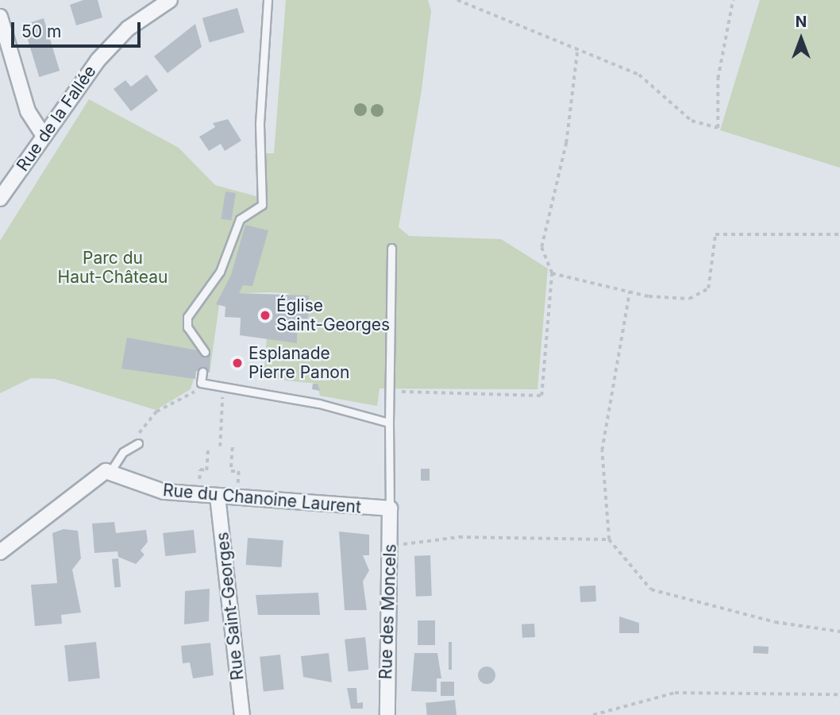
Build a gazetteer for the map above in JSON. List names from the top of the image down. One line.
{"streets":{"street":["Rue de la Fallée","Rue du Chanoine Laurent","Rue Saint-Georges","Rue des Moncels"]},"crossings":[["Rue du Chanoine Laurent","Rue Saint-Georges"],["Rue du Chanoine Laurent","Rue des Moncels"]],"parks":["Parc du Haut-Château"],"places":["Église Saint-Georges","Esplanade Pierre Panon"],"scale_bar":"50 m","north":"top"}
